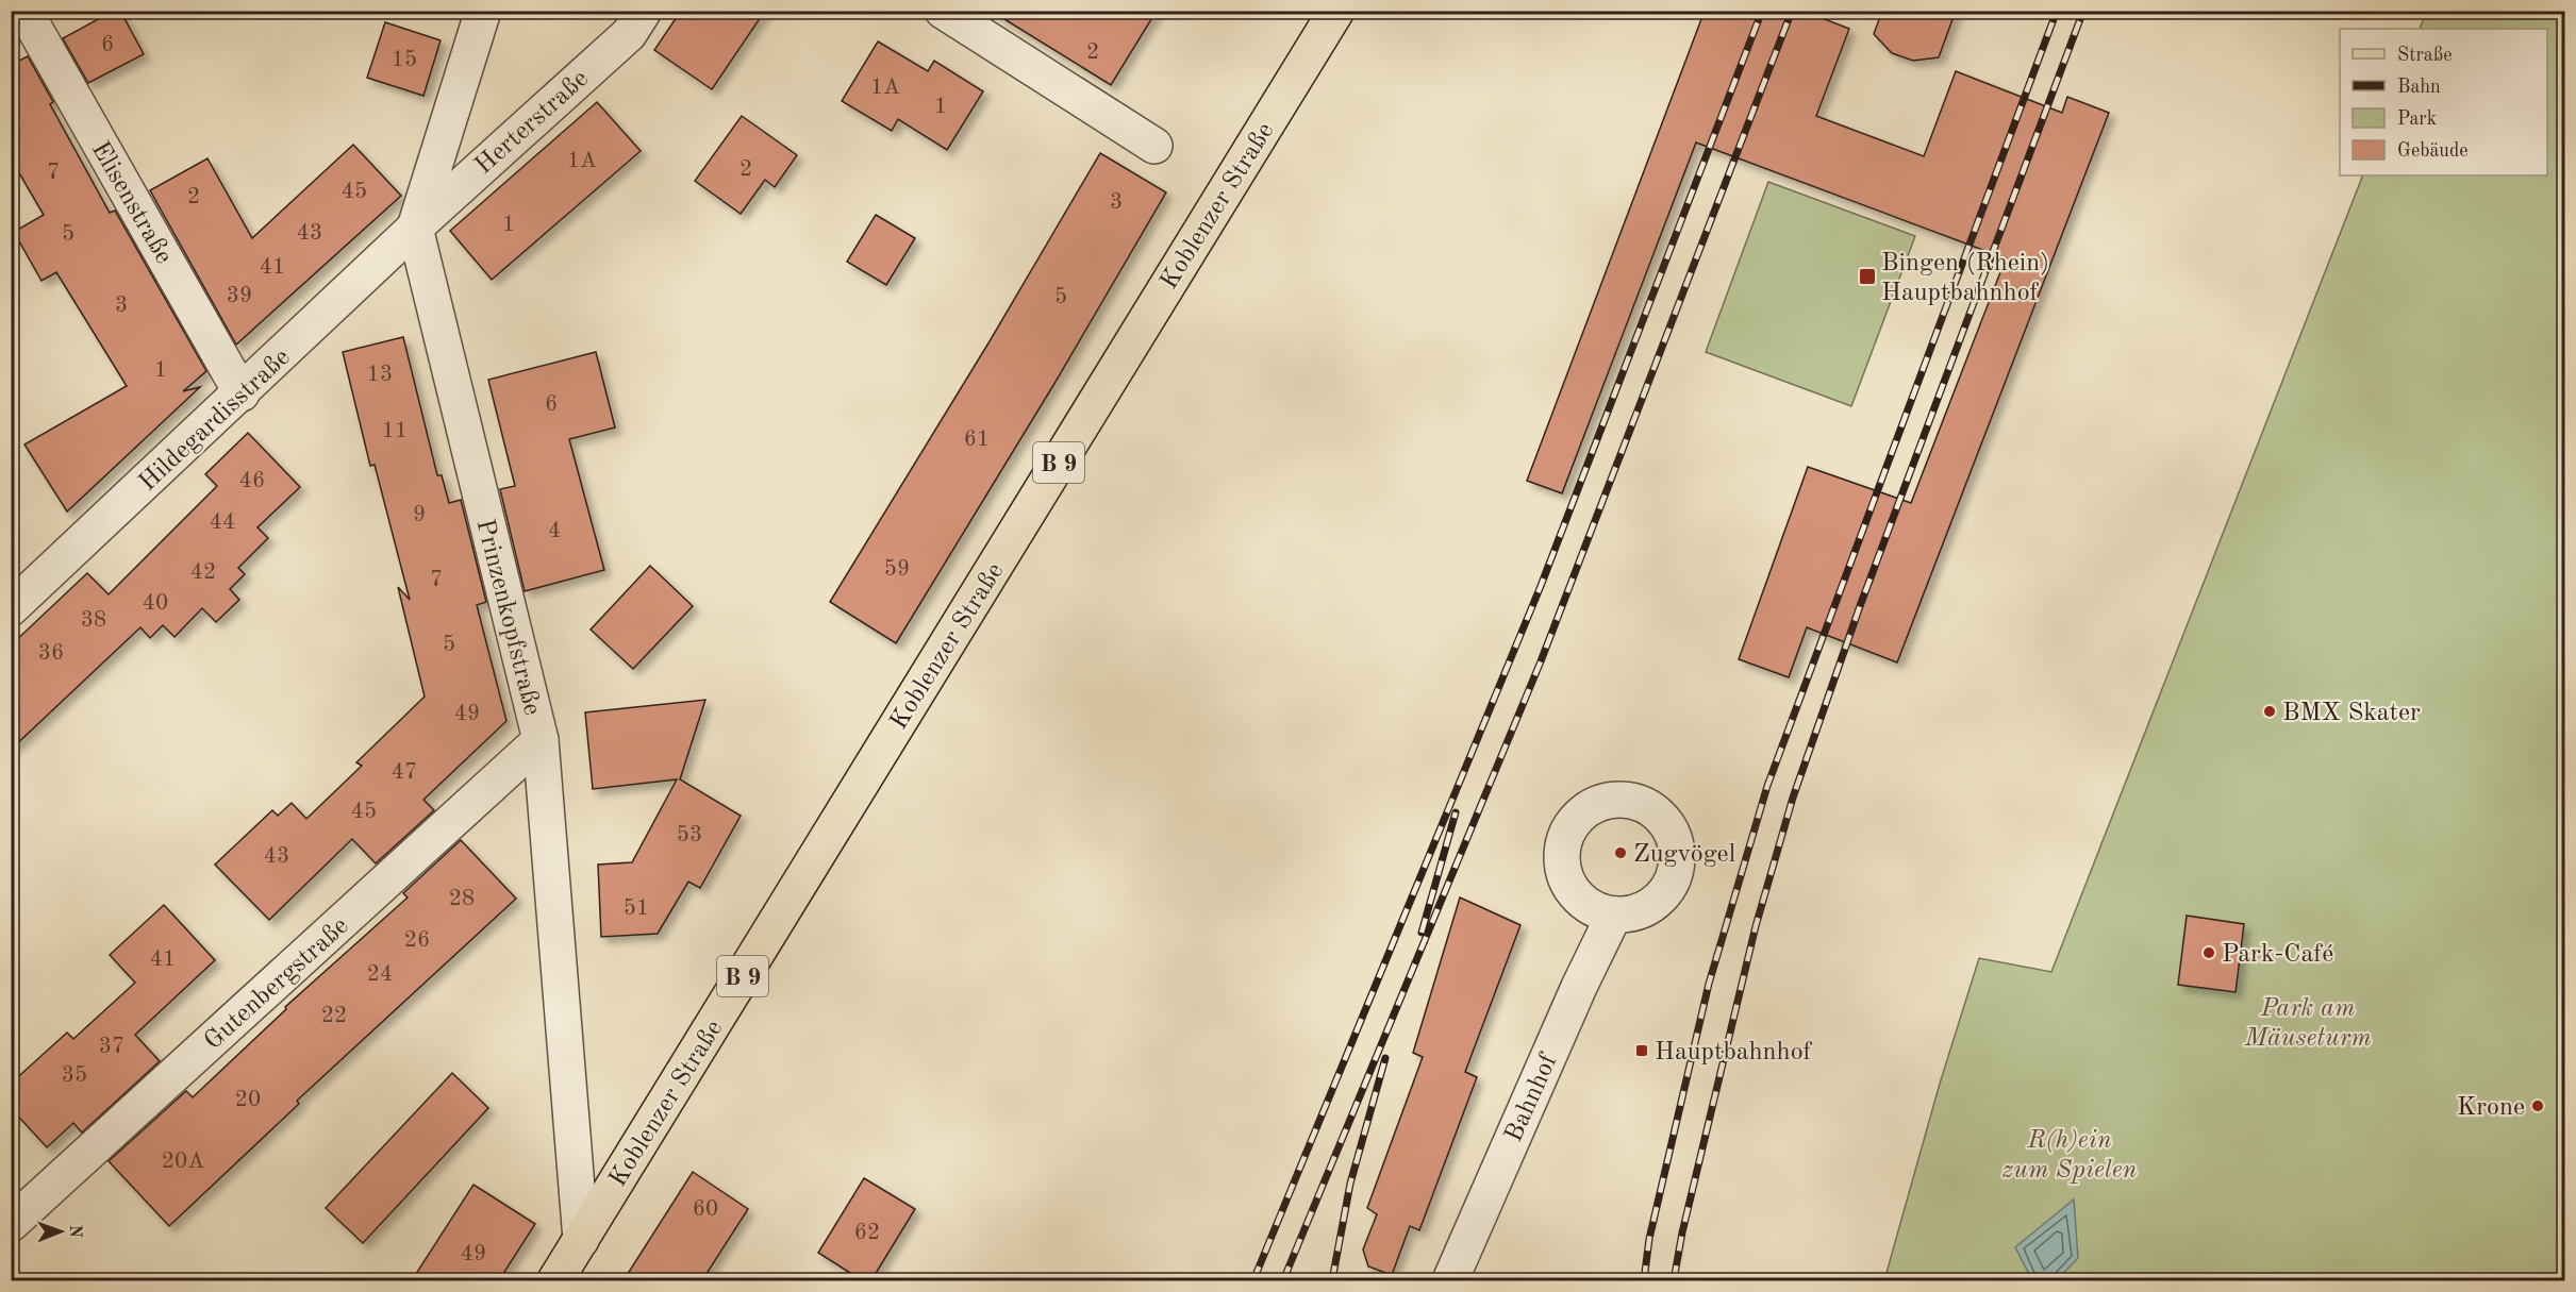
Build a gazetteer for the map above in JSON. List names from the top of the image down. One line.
{"streets":{"main road":["Koblenzer Straße","B 9"],"street":["Herterstraße","Elisenstraße","Hildegardisstraße","Prinzenkopfstraße","Gutenbergstraße","Bahnhof"]},"crossings":[["Herterstraße","Hildegardisstraße"],["Herterstraße","Prinzenkopfstraße"],["Elisenstraße","Hildegardisstraße"],["Koblenzer Straße","Prinzenkopfstraße"],["Hildegardisstraße","Prinzenkopfstraße"],["Prinzenkopfstraße","Gutenbergstraße"]],"parks":["Park am Mäuseturm","R(h)ein zum Spielen"],"places":{"transit":["Bingen (Rhein) Hauptbahnhof","Hauptbahnhof"],"other":["BMX Skater","Zugvögel","Park-Café","Krone"]},"house_numbers":["6","2","15","1A","1","1A","2","7","45","2","3","1","43","5","41","39","5","3","1","13","6","11","61","46","9","44","4","59","42","7","40","38","5","36","49","47","45","53","43","28","51","26","41","24","22","37","35","20","20A","60","62","49"],"legend":["Straße","Bahn","Park","Gebäude"],"north":"right"}
